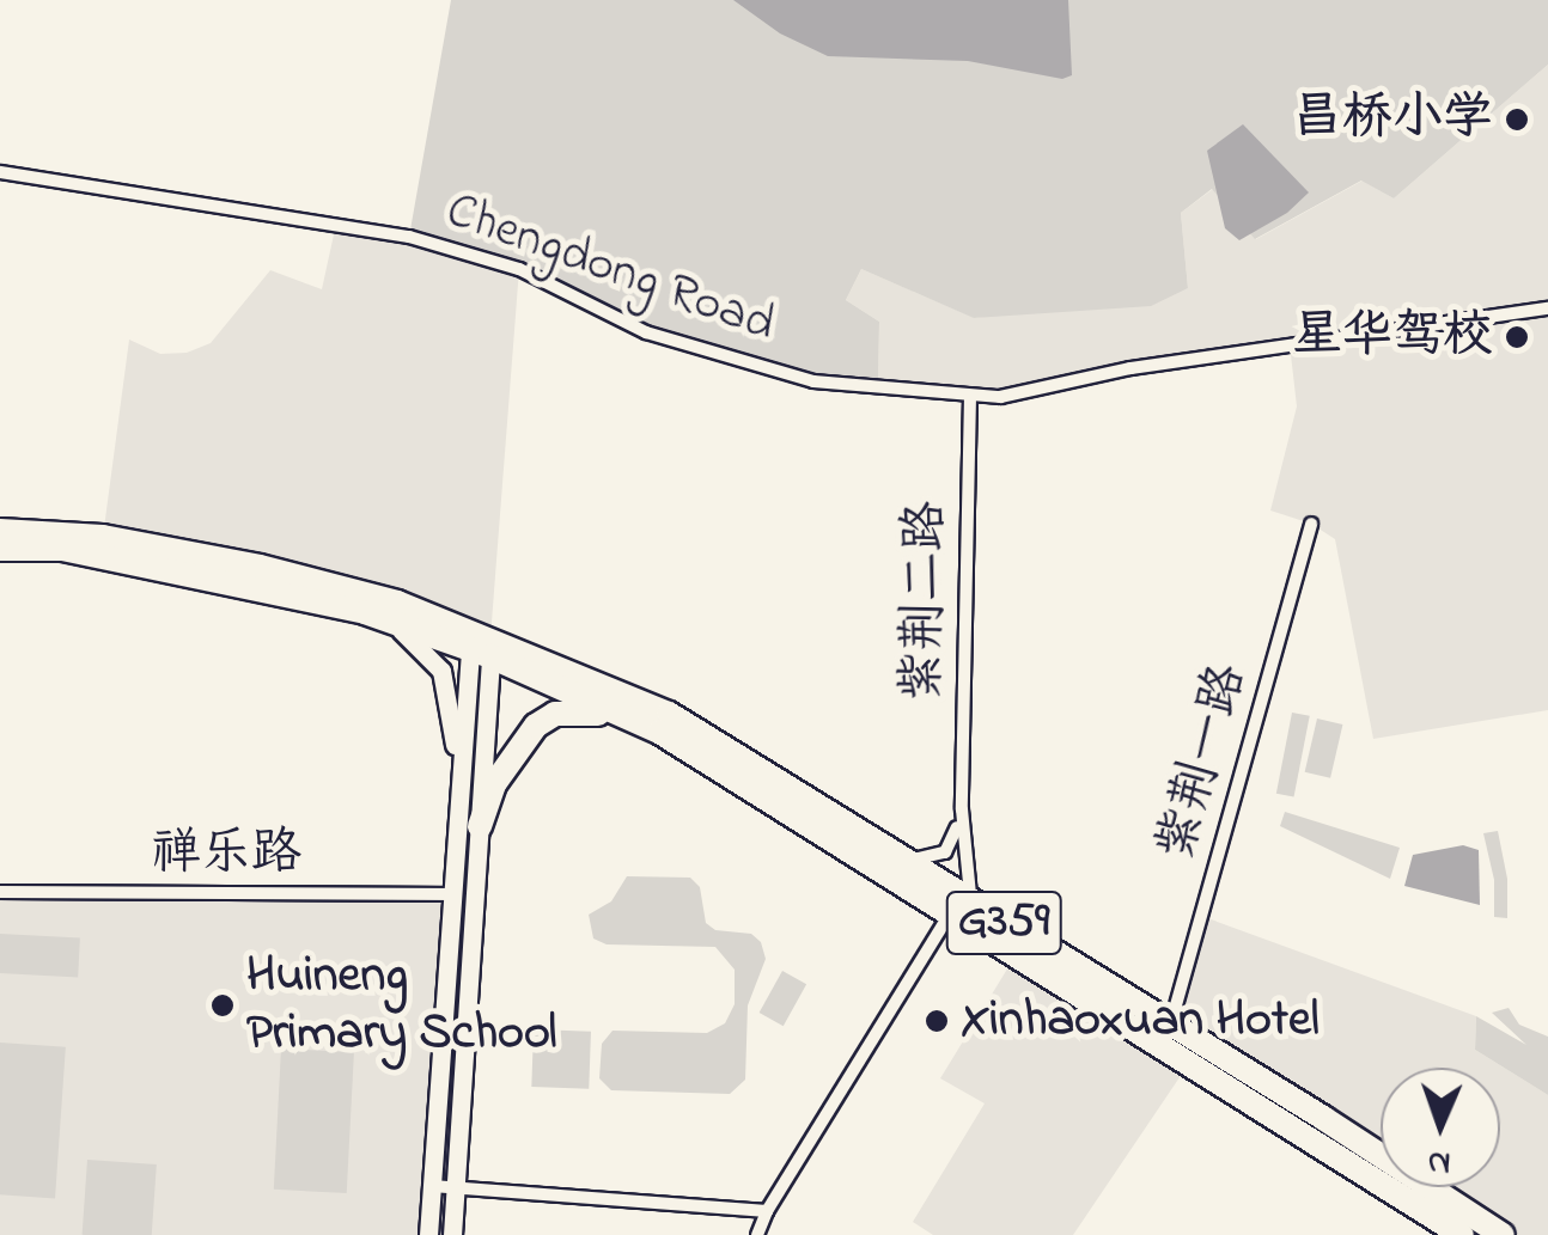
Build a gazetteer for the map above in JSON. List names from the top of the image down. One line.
{"streets":{"highway":["G359"],"street":["Chengdong Road","紫荆二路","紫荆一路","禅乐路"]},"crossings":[["Chengdong Road","紫荆二路"],["紫荆二路","G359"],["紫荆一路","G359"]],"places":["昌桥小学","星华驾校","Huineng Primary School","Xinhaoxuan Hotel"],"north":"bottom"}
